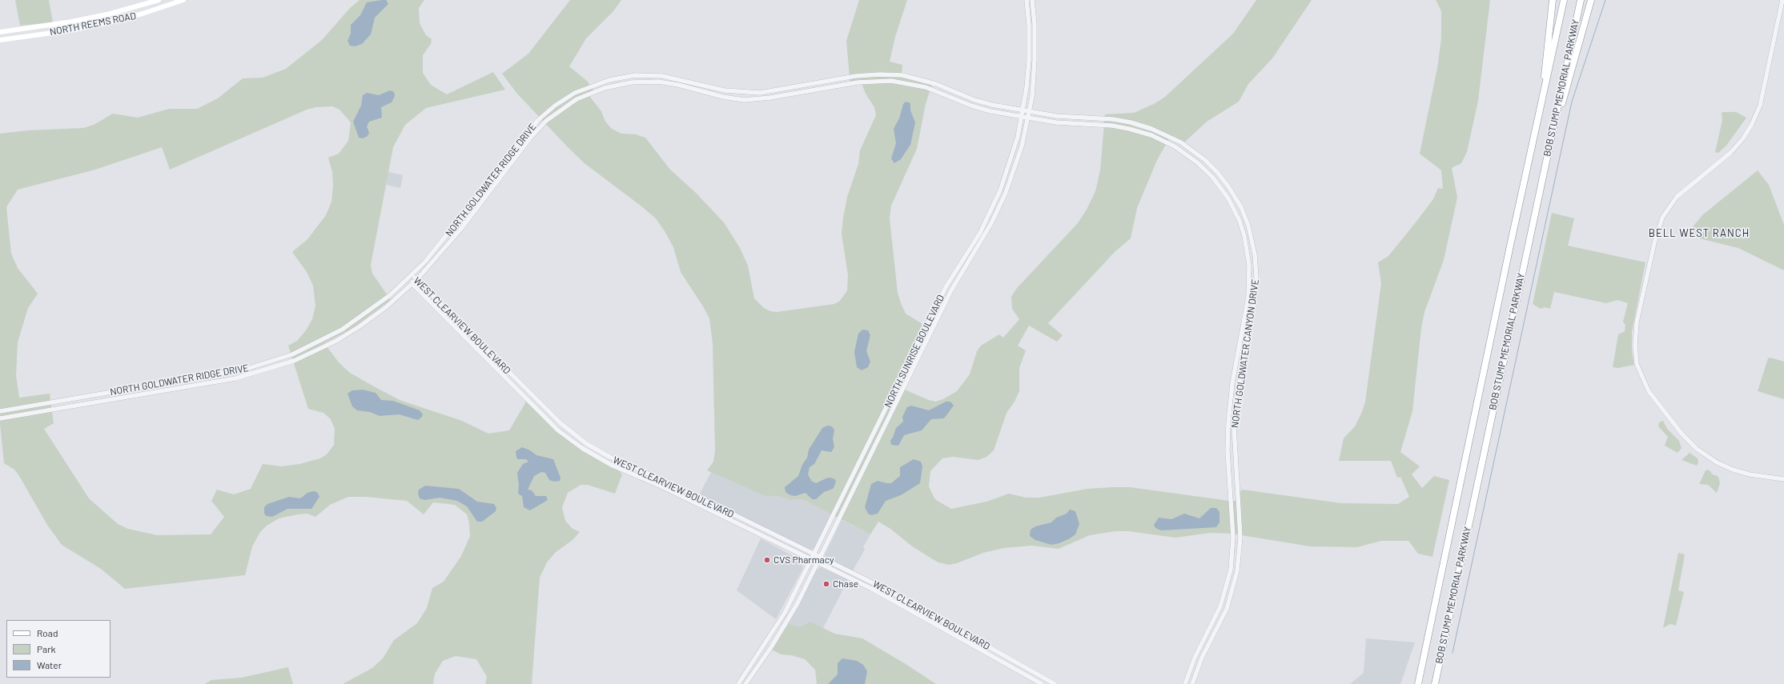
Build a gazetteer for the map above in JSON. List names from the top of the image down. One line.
{"streets":{"highway":["BOB STUMP MEMORIAL PARKWAY"],"main road":["NORTH REEMS ROAD"],"street":["NORTH GOLDWATER RIDGE DRIVE","WEST CLEARVIEW BOULEVARD","NORTH SUNRISE BOULEVARD","NORTH GOLDWATER CANYON DRIVE"]},"crossings":[["NORTH GOLDWATER RIDGE DRIVE","WEST CLEARVIEW BOULEVARD"],["NORTH GOLDWATER RIDGE DRIVE","NORTH SUNRISE BOULEVARD"],["NORTH GOLDWATER RIDGE DRIVE","NORTH GOLDWATER CANYON DRIVE"],["WEST CLEARVIEW BOULEVARD","NORTH SUNRISE BOULEVARD"],["NORTH SUNRISE BOULEVARD","NORTH GOLDWATER CANYON DRIVE"]],"districts":["BELL WEST RANCH"],"places":["CVS Pharmacy","Chase"],"legend":["Road","Park","Water"]}
